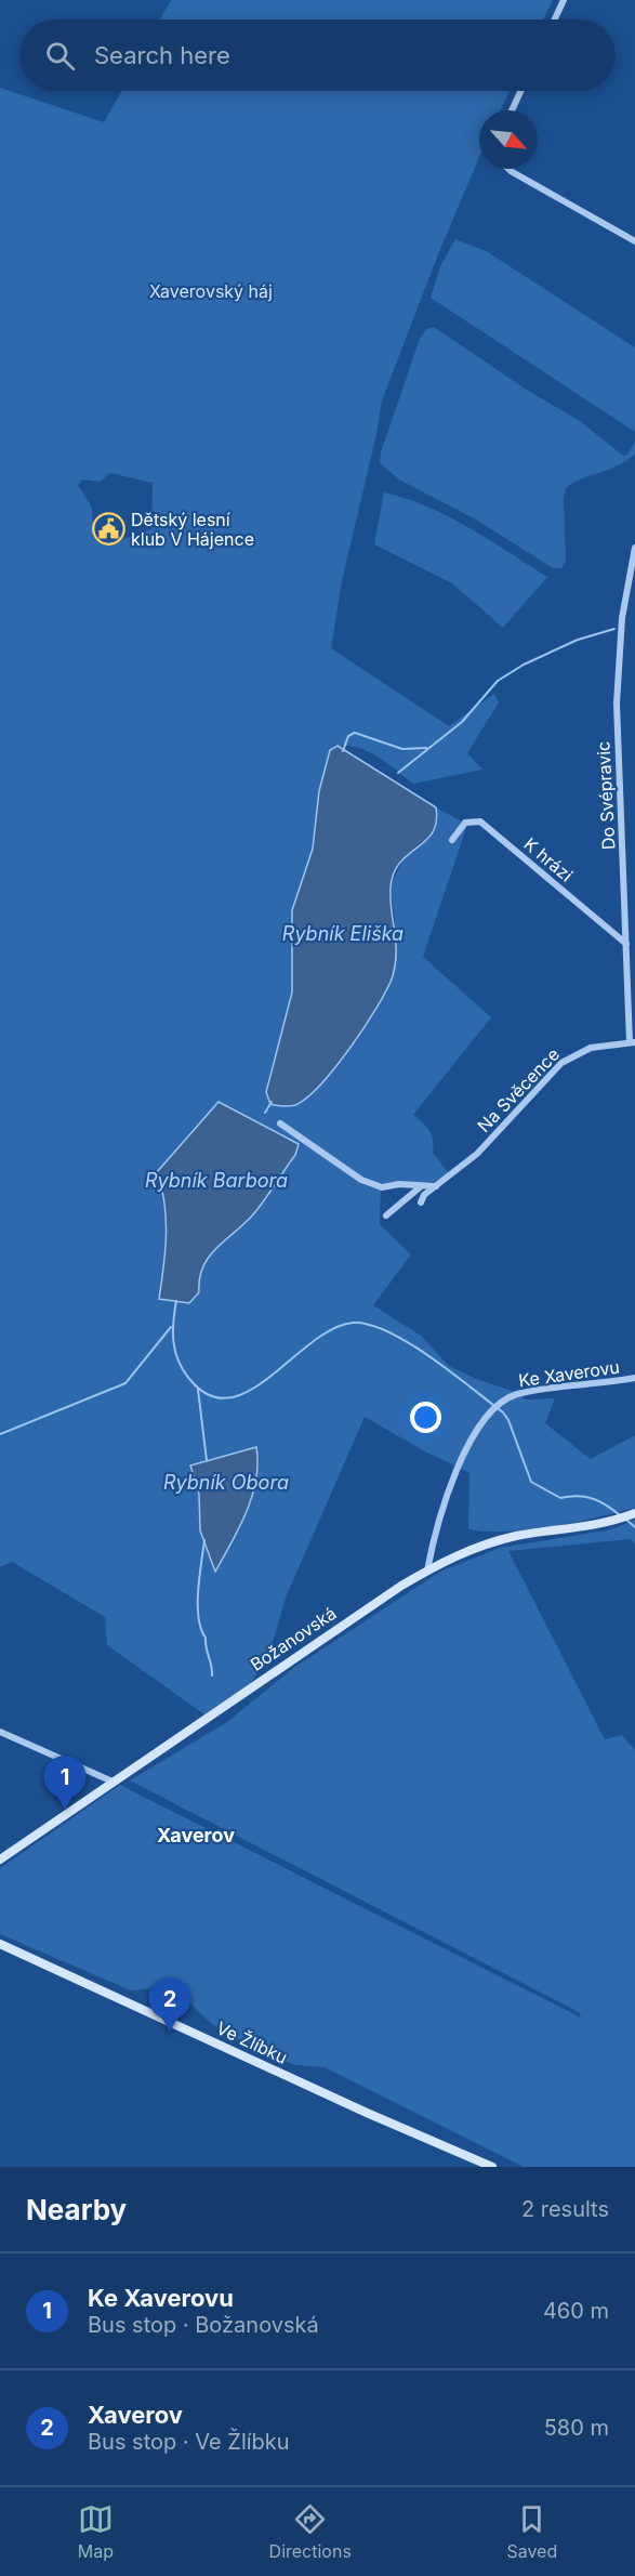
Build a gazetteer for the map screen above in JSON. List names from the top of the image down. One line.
{"streets":{"street":["Do Svépravic","K hrázi","Na Svěcence","Ke Xaverovu","Božanovská","Ve Žlíbku"]},"crossings":[["Do Svépravic","K hrázi"],["Do Svépravic","Na Svěcence"],["Ke Xaverovu","Božanovská"]],"districts":["Xaverov"],"water":["Rybník Eliška","Rybník Barbora","Rybník Obora"],"parks":["Xaverovský háj"],"places":{"public building":["Dětský lesní klub V Hájence"]},"north":"bottom right","page":{"search":"Search here","pins":["1","2"],"heading":["Nearby","2 results"],"list":[{"mark":"1","name":"Ke Xaverovu","note":"Bus stop · Božanovská","value":"460 m"},{"mark":"2","name":"Xaverov","note":"Bus stop · Ve Žlíbku","value":"580 m"}],"nav":["Map","Directions","Saved"]}}
